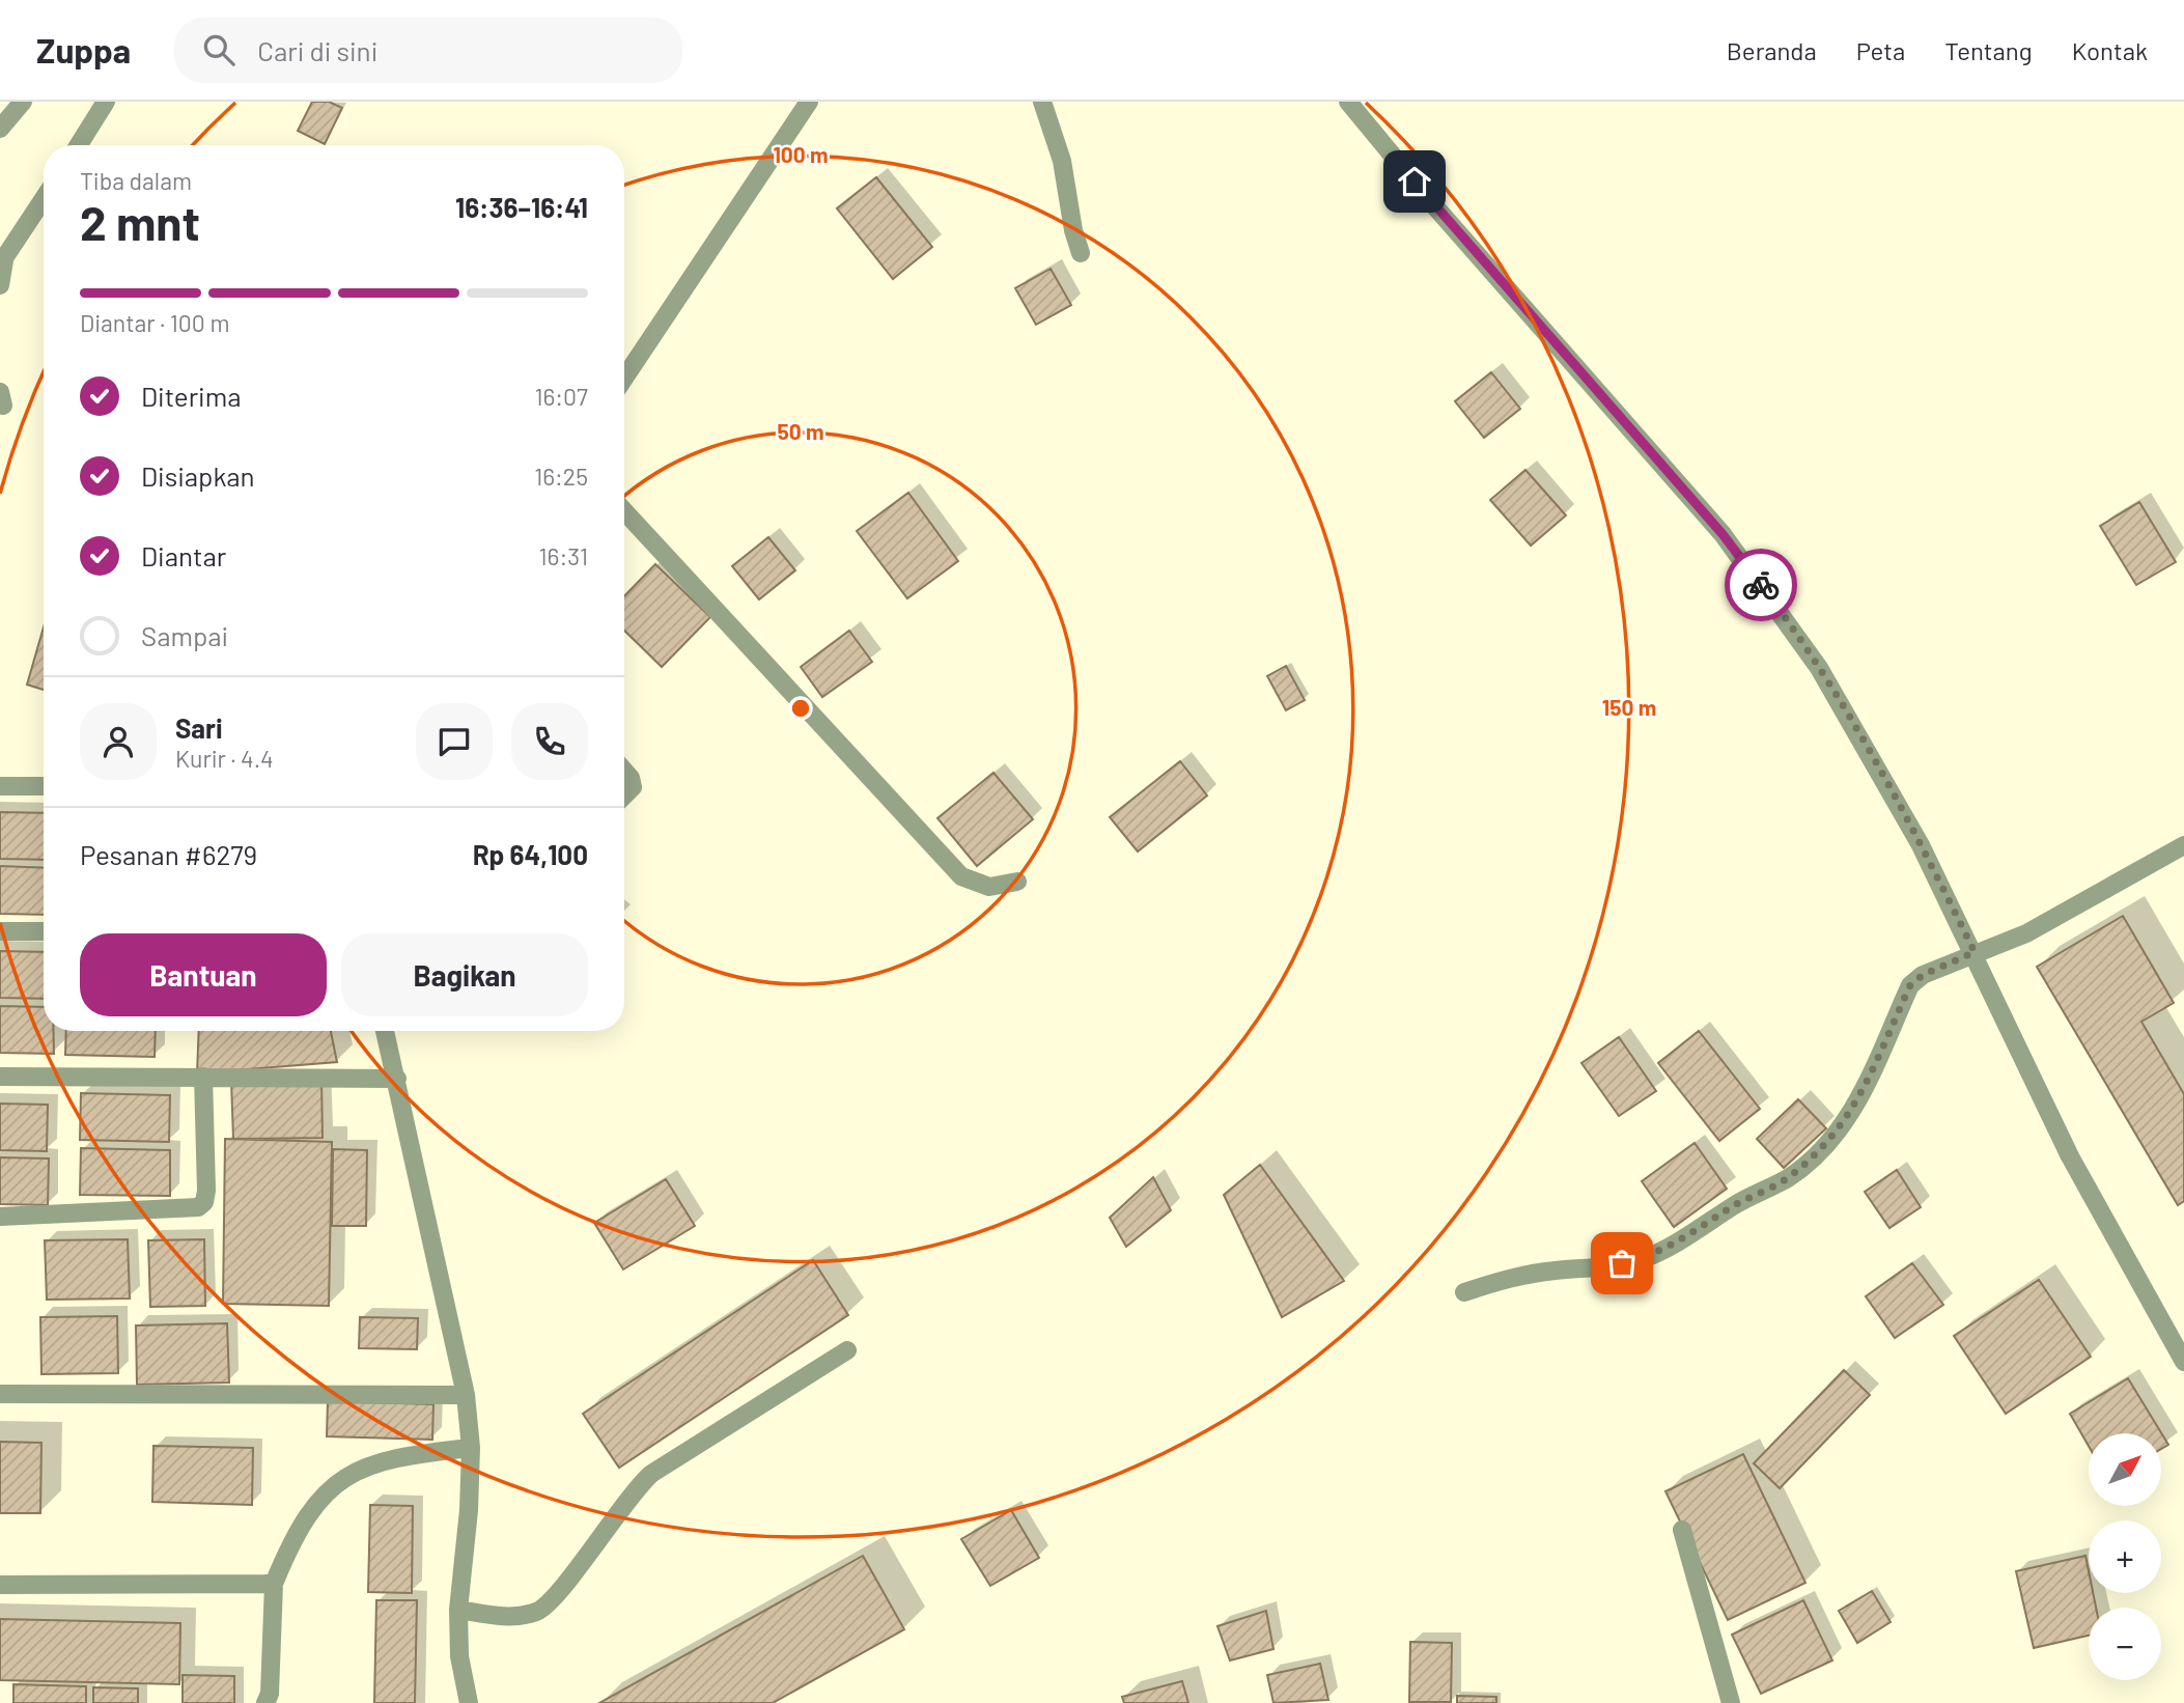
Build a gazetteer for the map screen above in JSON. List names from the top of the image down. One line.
{"north":"top right","page":{"header":"Zuppa","search":"Cari di sini","nav":["Beranda","Peta","Tentang","Kontak"],"heading":["2 mnt","Tiba dalam","16:36–16:41"],"panel":["Sari","Kurir · 4.4","Pesanan #6279","Rp 64,100"],"bar":"Diantar · 100 m","list":[["Diterima","16:07"],["Disiapkan","16:25"],["Diantar","16:31"],"Sampai"],"buttons":["Bantuan","Bagikan"],"map_buttons":["+","−"]},"rings":["100 m","50 m","150 m"]}
